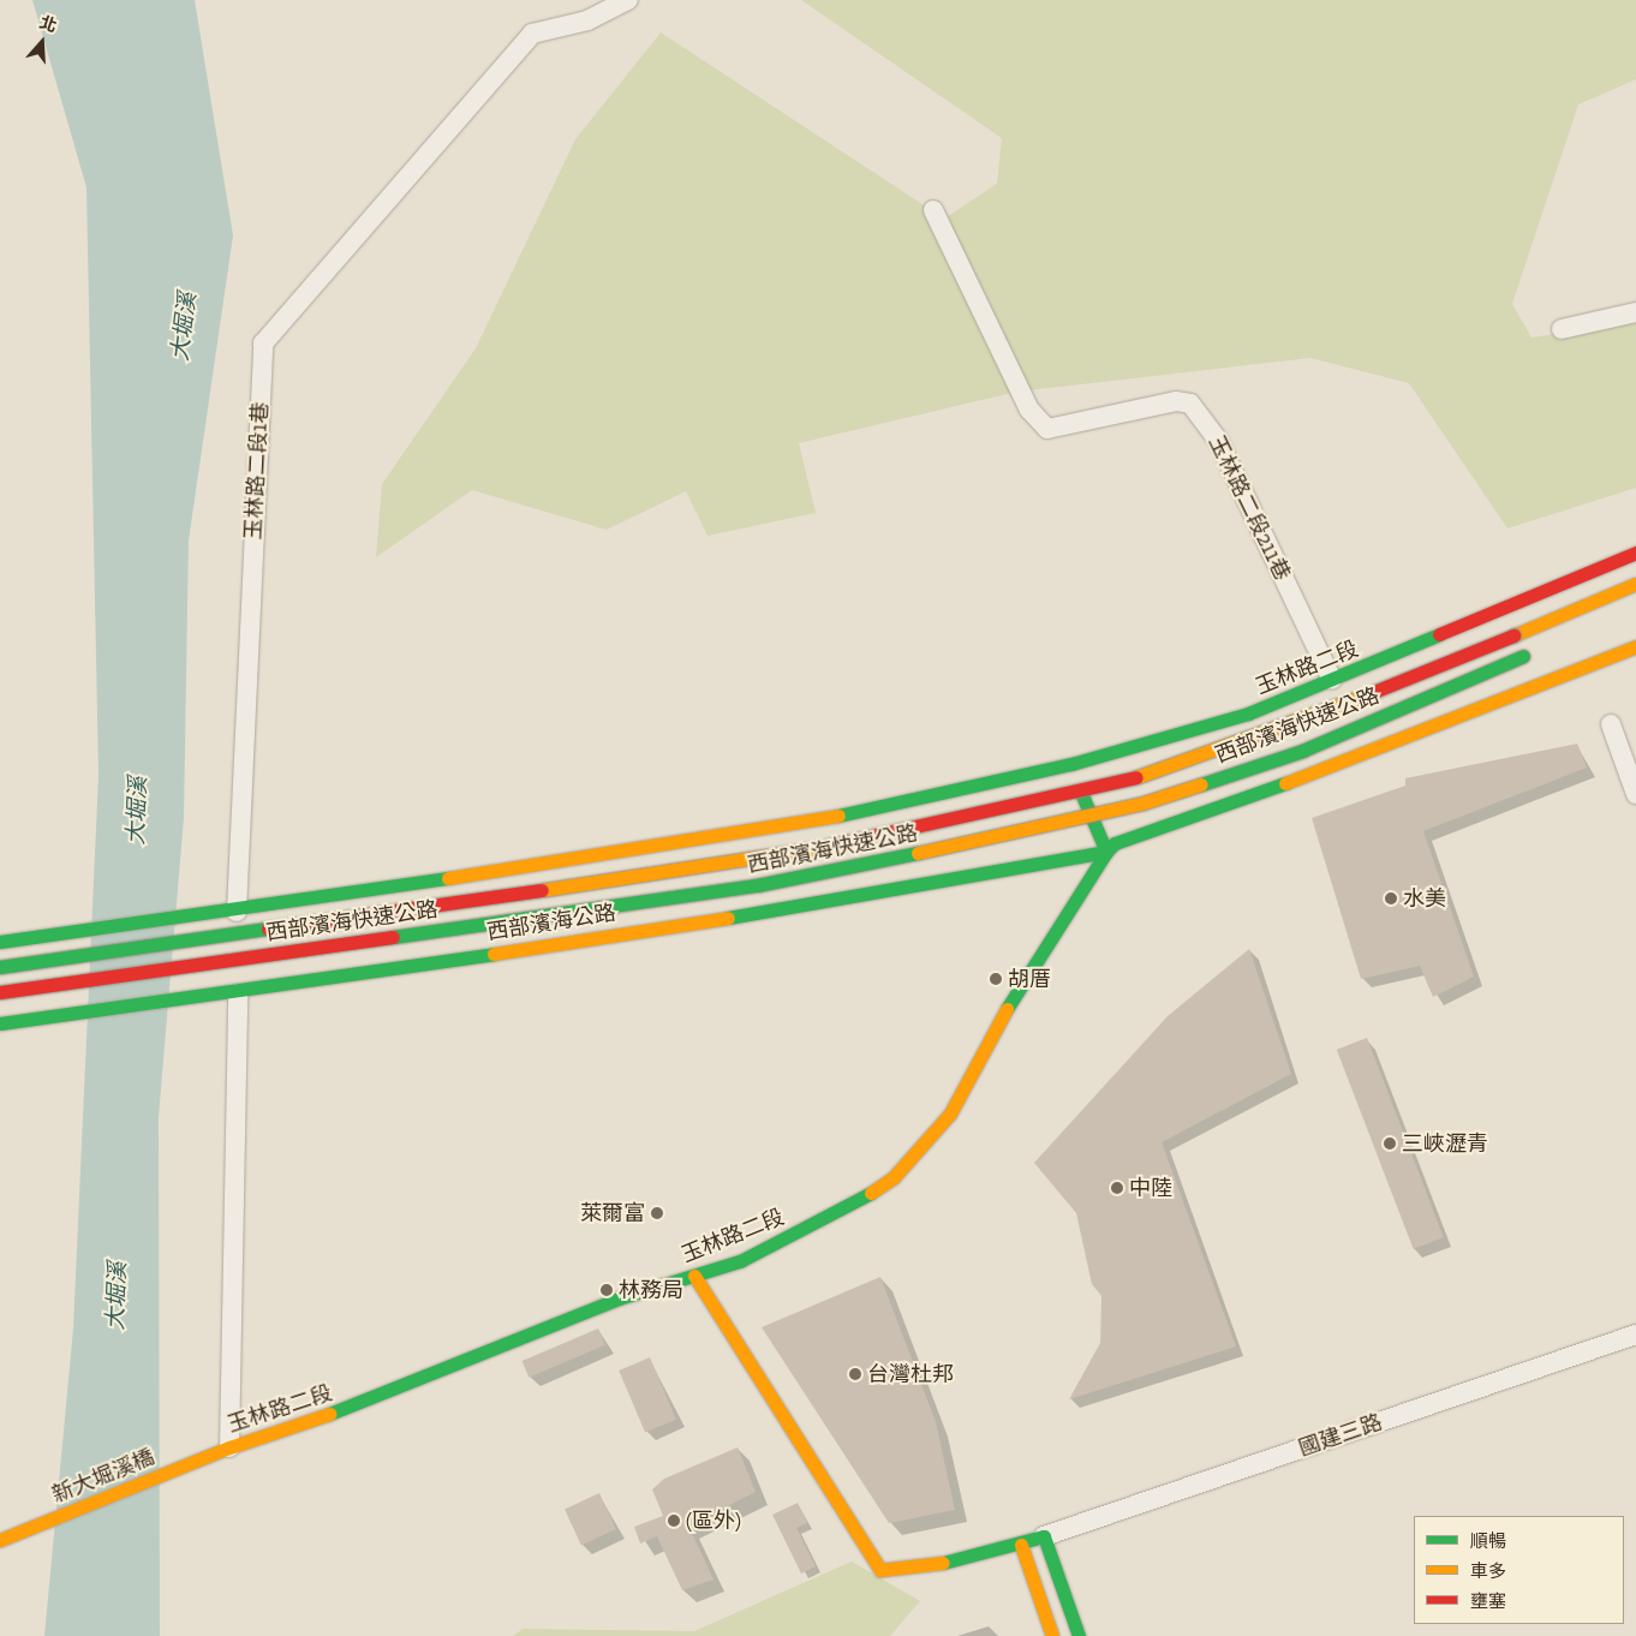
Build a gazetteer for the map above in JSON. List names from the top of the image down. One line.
{"streets":{"main road":["玉林路二段","西部濱海快速公路","西部濱海公路","新大堀溪橋"],"street":["玉林路二段1巷","玉林路二段211巷","國建三路"]},"crossings":[["玉林路二段211巷","玉林路二段"],["玉林路二段","西部濱海公路"],["玉林路二段","新大堀溪橋"]],"water":["大堀溪"],"places":["水美","胡厝","三峽瀝青","中陸","萊爾富","林務局","台灣杜邦","(區外)"],"legend":["順暢","車多","壅塞"],"north":"top"}
